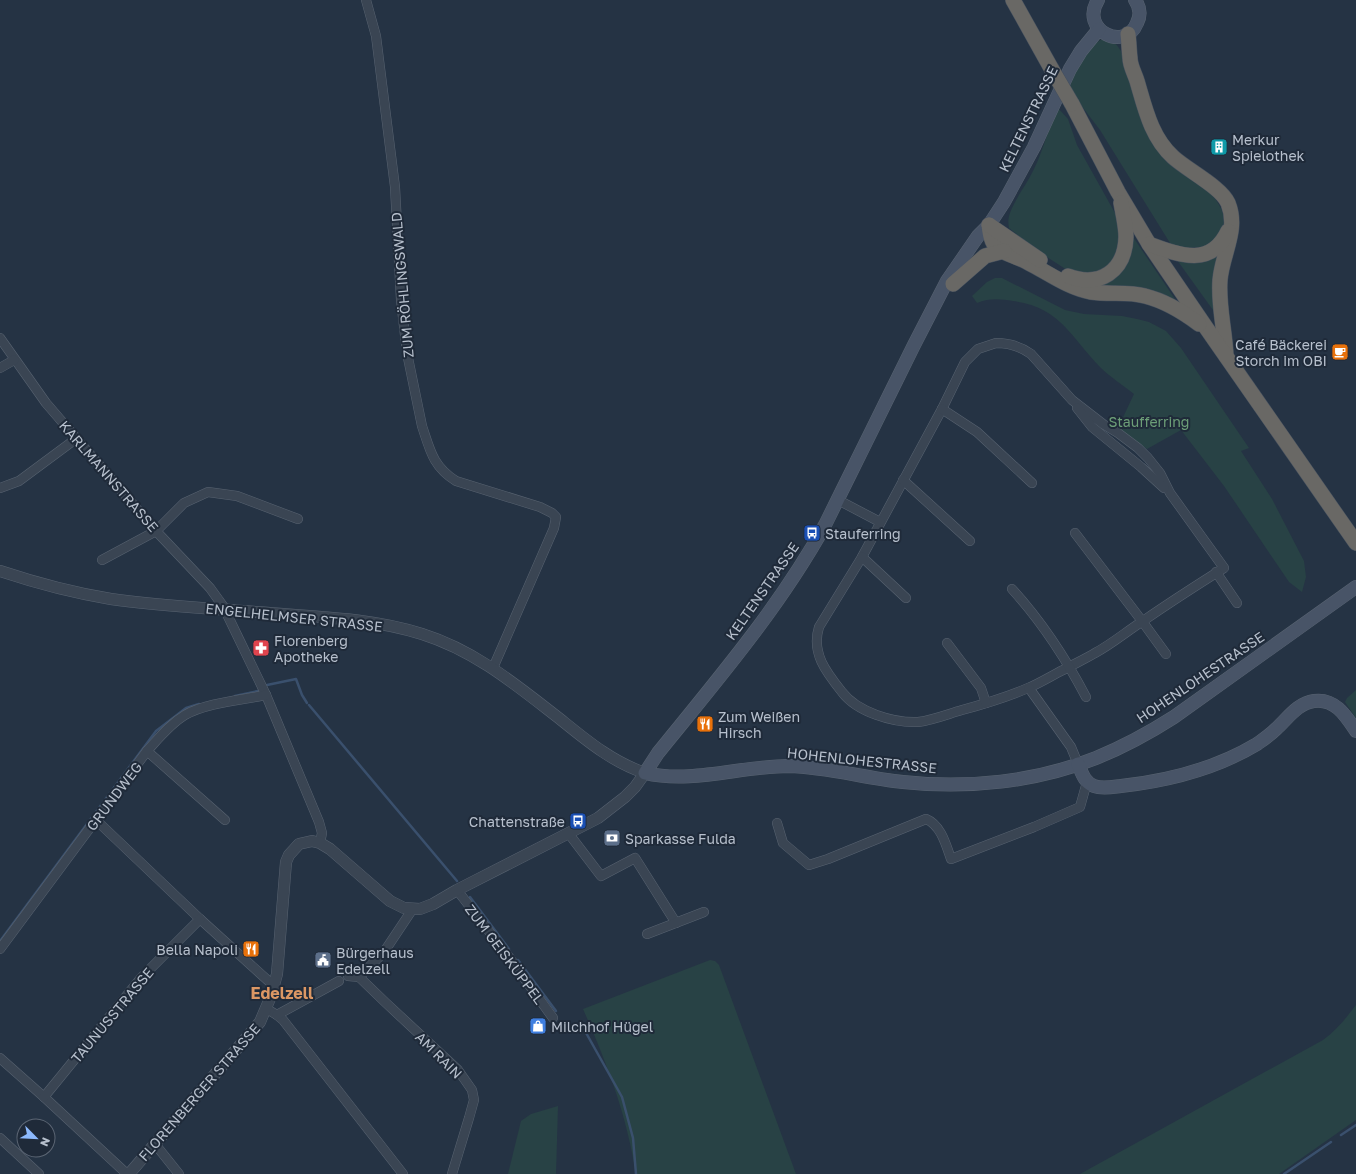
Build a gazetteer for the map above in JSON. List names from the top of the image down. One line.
{"streets":{"main road":["KELTENSTRASSE","HOHENLOHESTRASSE"],"street":["ZUM RÖHLINGSWALD","KARLMANNSTRASSE","ENGELHELMSER STRASSE","GRUNDWEG","ZUM GEISKÜPPEL","TAUNUSSTRASSE","AM RAIN","FLORENBERGER STRASSE"]},"crossings":[["KELTENSTRASSE","ENGELHELMSER STRASSE"],["KELTENSTRASSE","HOHENLOHESTRASSE"],["ZUM RÖHLINGSWALD","ENGELHELMSER STRASSE"],["KARLMANNSTRASSE","ENGELHELMSER STRASSE"],["ENGELHELMSER STRASSE","HOHENLOHESTRASSE"]],"districts":["Edelzell"],"parks":["Staufferring"],"places":{"building":["Merkur Spielothek"],"cafe":["Café Bäckerei Storch im OBI"],"bus stop":["Stauferring","Chattenstraße"],"pharmacy":["Florenberg Apotheke"],"restaurant":["Zum Weißen Hirsch","Bella Napoli"],"bank":["Sparkasse Fulda"],"public building":["Bürgerhaus Edelzell"],"shop":["Milchhof Hügel"]},"north":"bottom right"}
